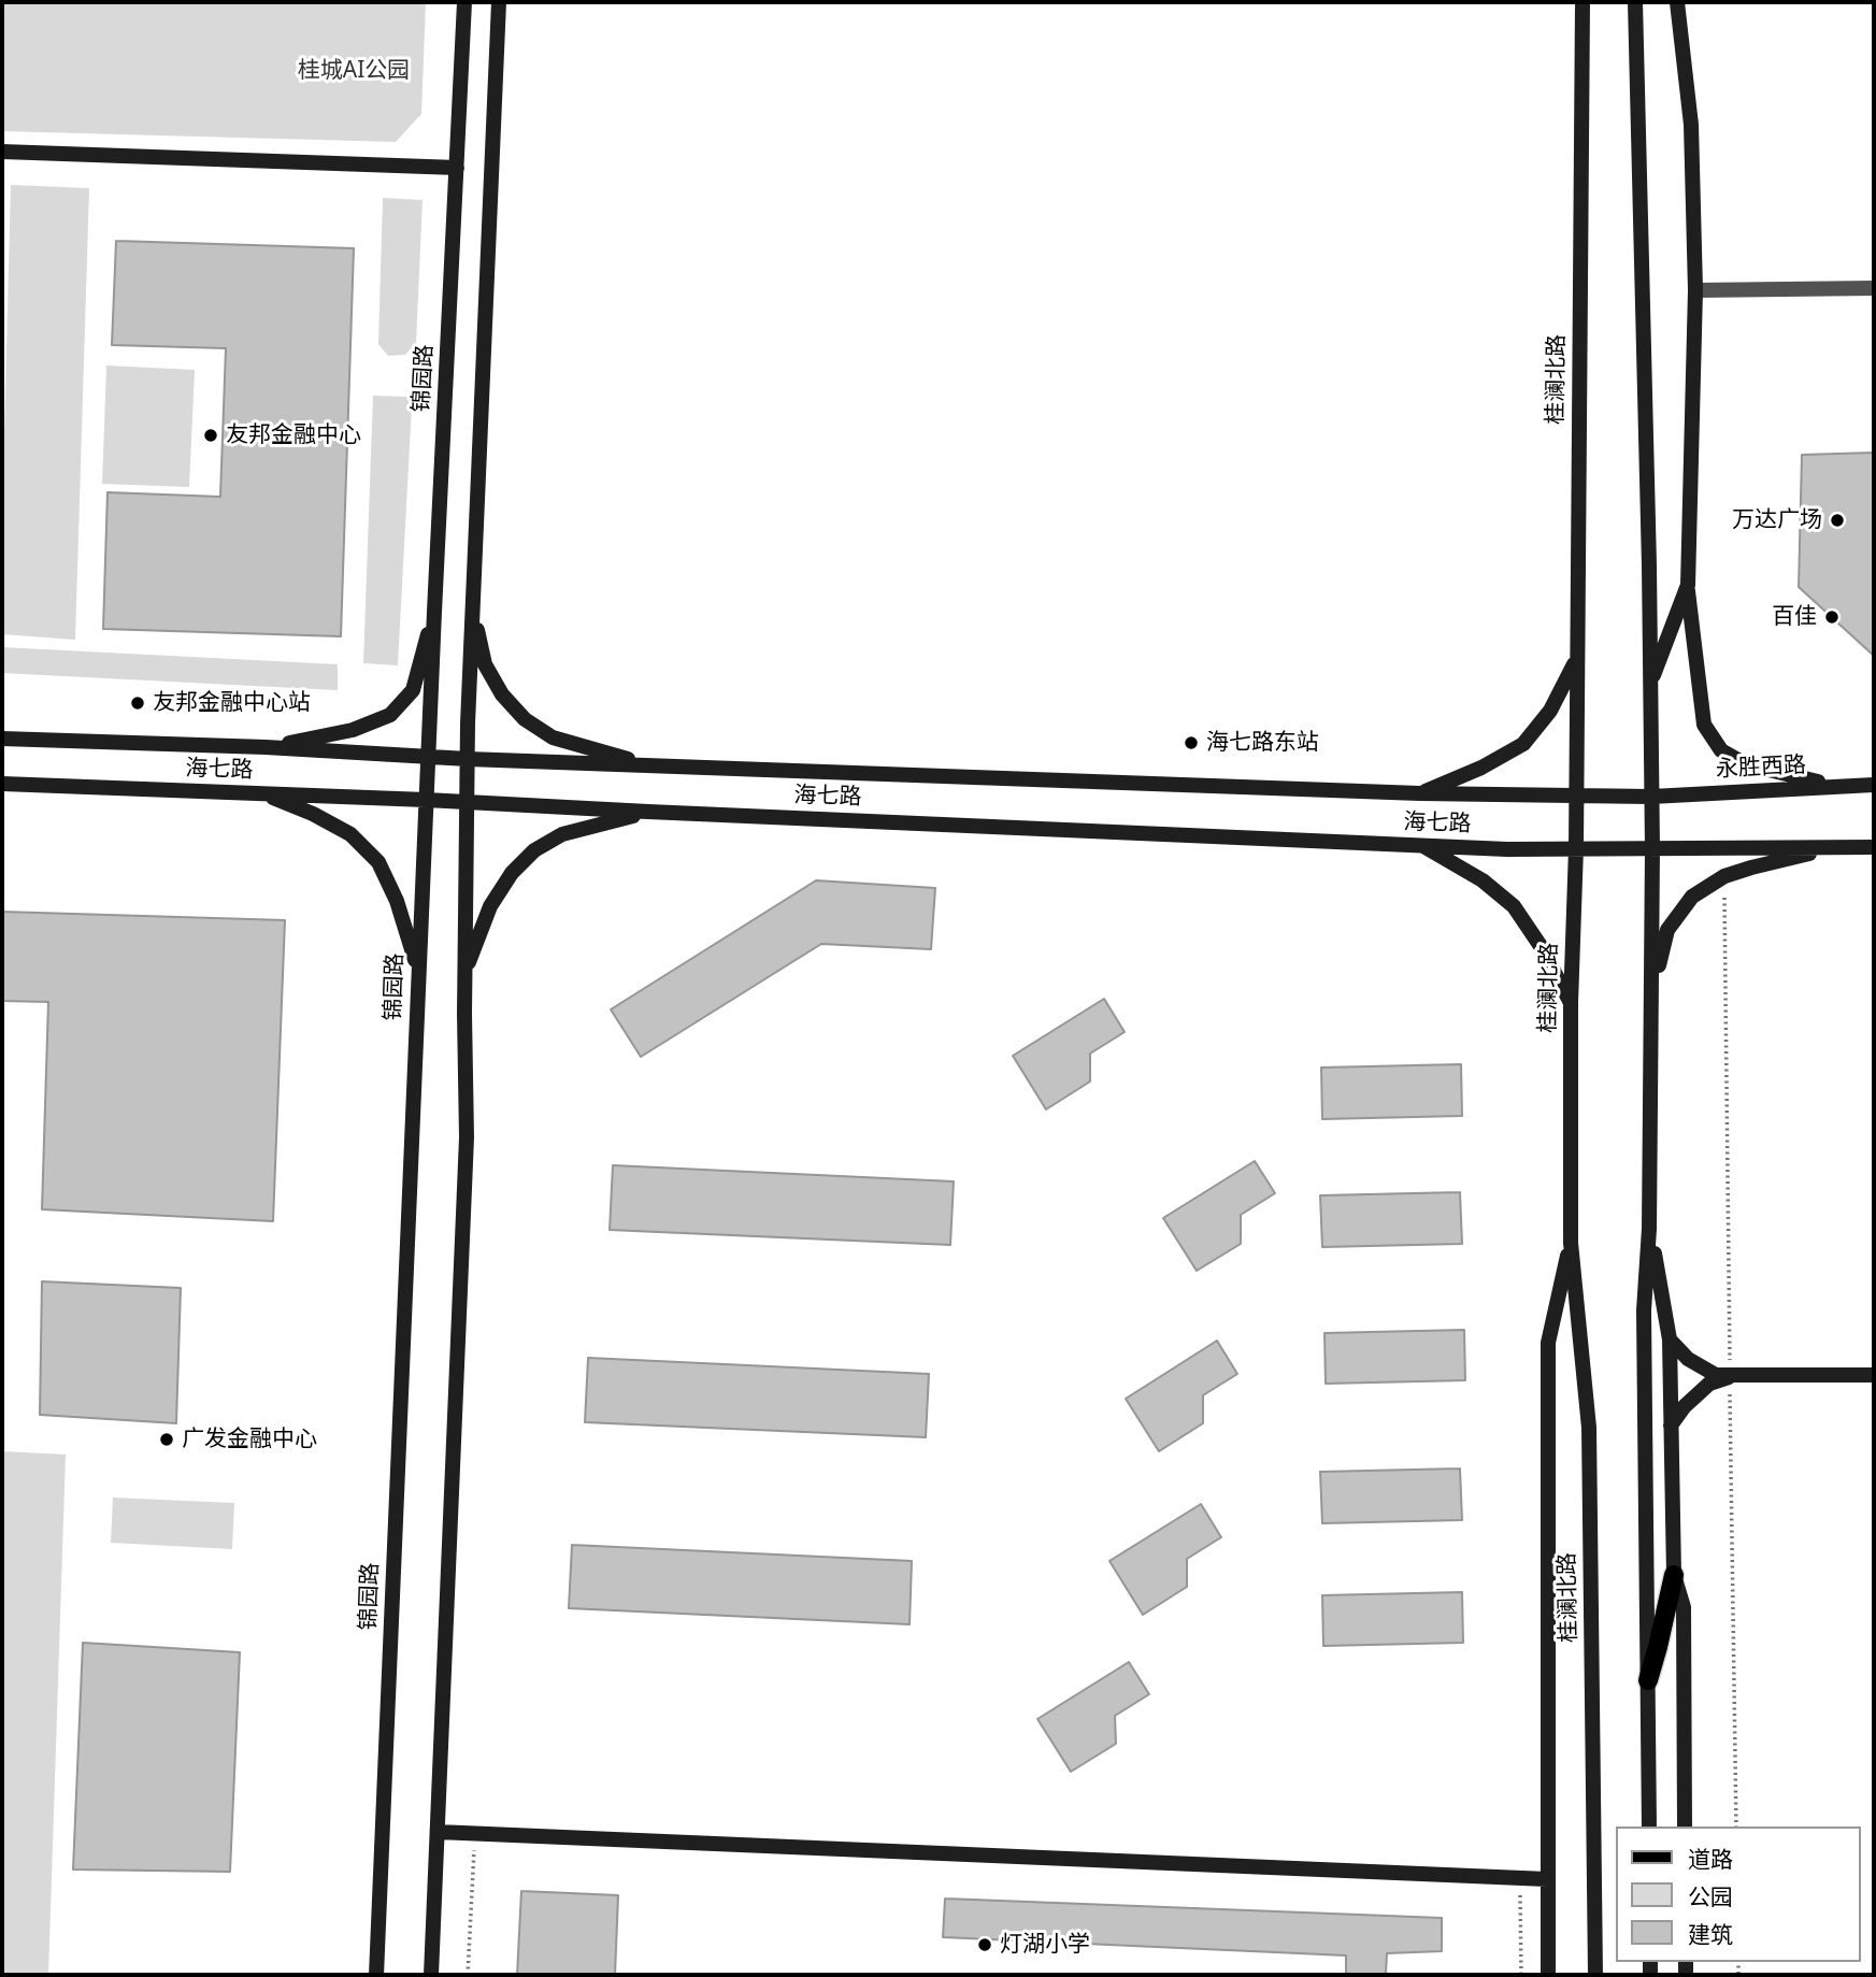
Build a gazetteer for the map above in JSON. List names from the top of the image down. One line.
{"streets":{"main road":["锦园路","桂澜北路","永胜西路","海七路"]},"crossings":[["锦园路","海七路"],["桂澜北路","永胜西路"],["桂澜北路","海七路"]],"parks":["桂城AI公园"],"places":["友邦金融中心","万达广场","百佳","友邦金融中心站","海七路东站","广发金融中心","灯湖小学"],"legend":["道路","公园","建筑"]}
